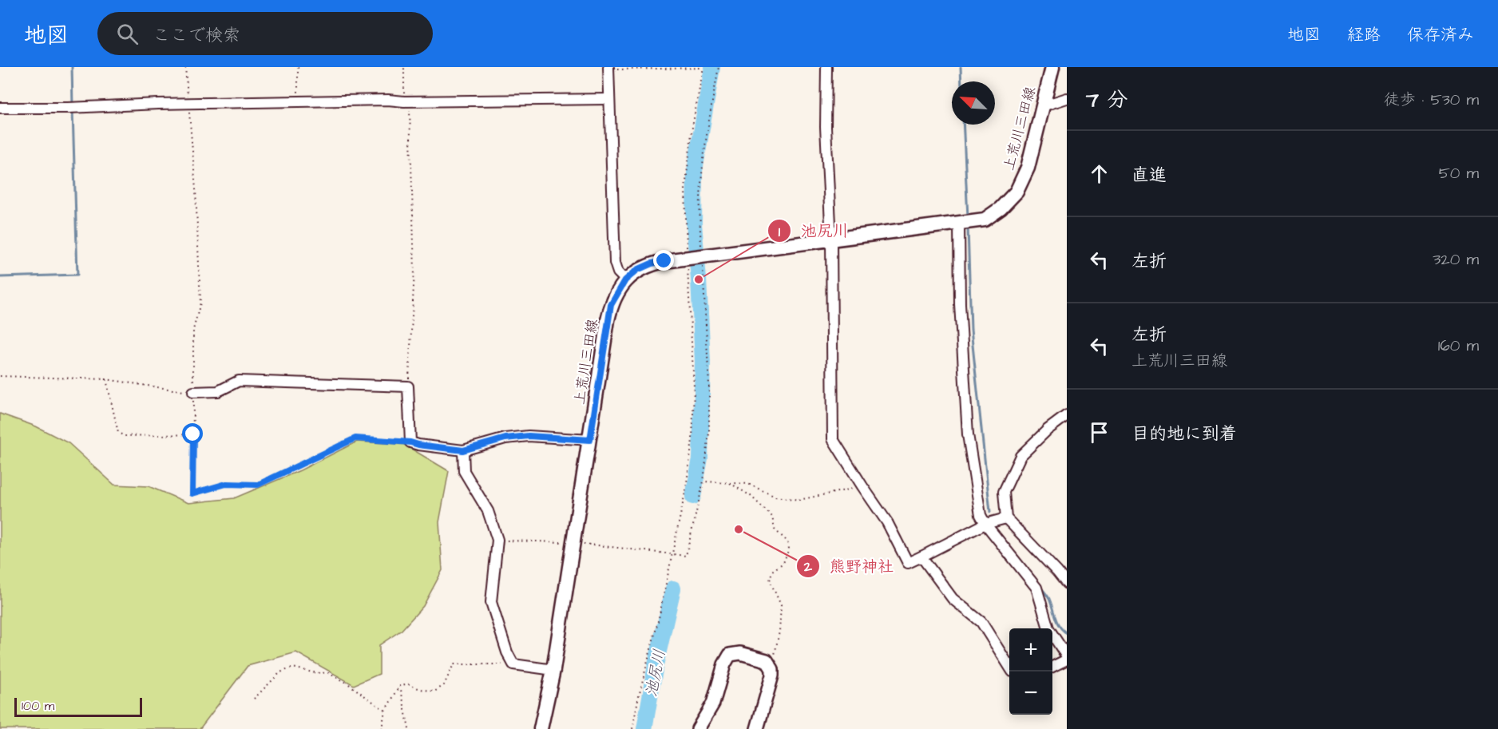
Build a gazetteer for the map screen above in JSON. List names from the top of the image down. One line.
{"streets":{"main road":["上荒川三田線"]},"water":["池尻川"],"places":["池尻川","熊野神社"],"scale_bar":"100 m","north":"top left","page":{"header":"地図","search":"ここで検索","nav":["地図","経路","保存済み"],"heading":["7 分","徒歩 · 530 m"],"list":[["直進","50 m"],["左折","320 m"],["左折","上荒川三田線","160 m"],"目的地に到着"],"map_buttons":["+","−"],"scale":"100 m"}}
